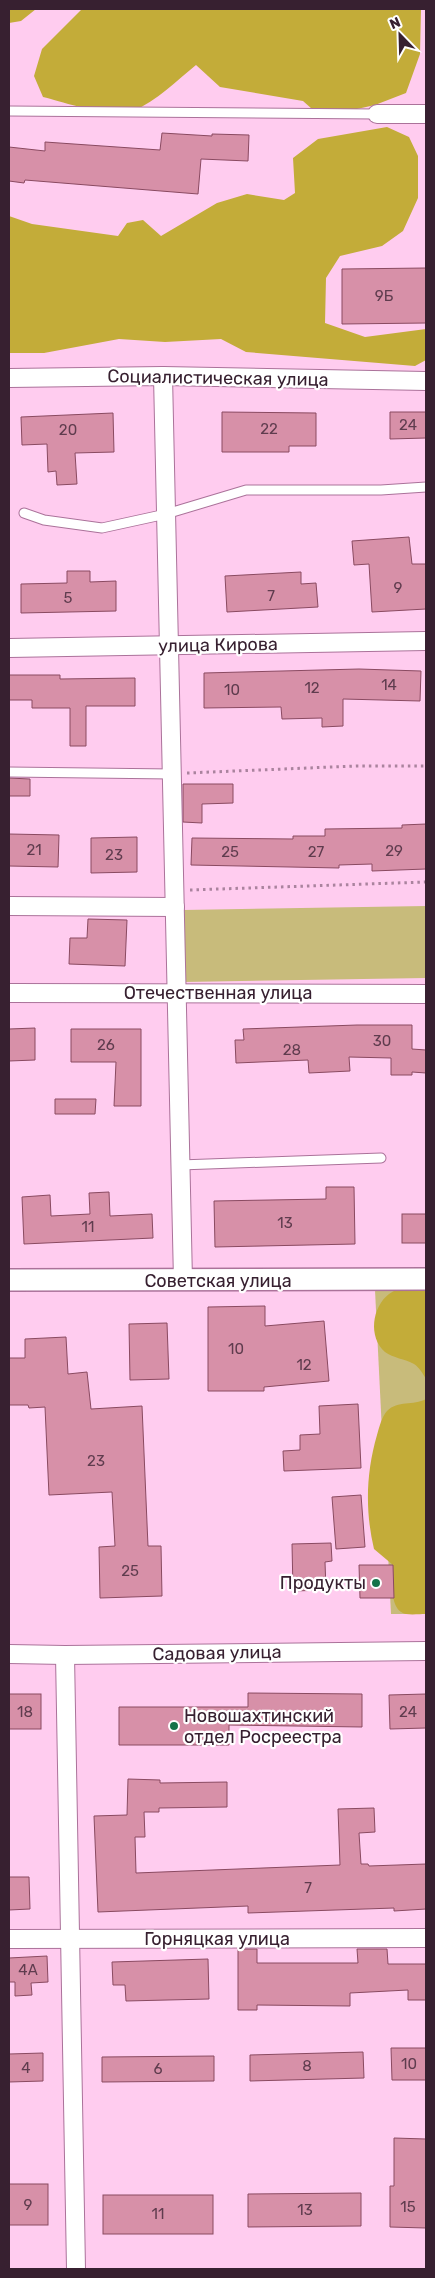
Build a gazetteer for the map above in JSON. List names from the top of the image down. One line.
{"streets":{"street":["Социалистическая улица","улица Кирова","Отечественная улица","Советская улица","Садовая улица","Горняцкая улица"]},"places":["Продукты","Новошахтинский отдел Росреестра"],"house_numbers":["9Б","24","22","20","9","7","5","14","12","10","21","29","25","27","23","30","26","28","13","11","10","12","23","25","18","24","7","4А","10","8","4","6","9","15","13","11"],"north":"top left"}
